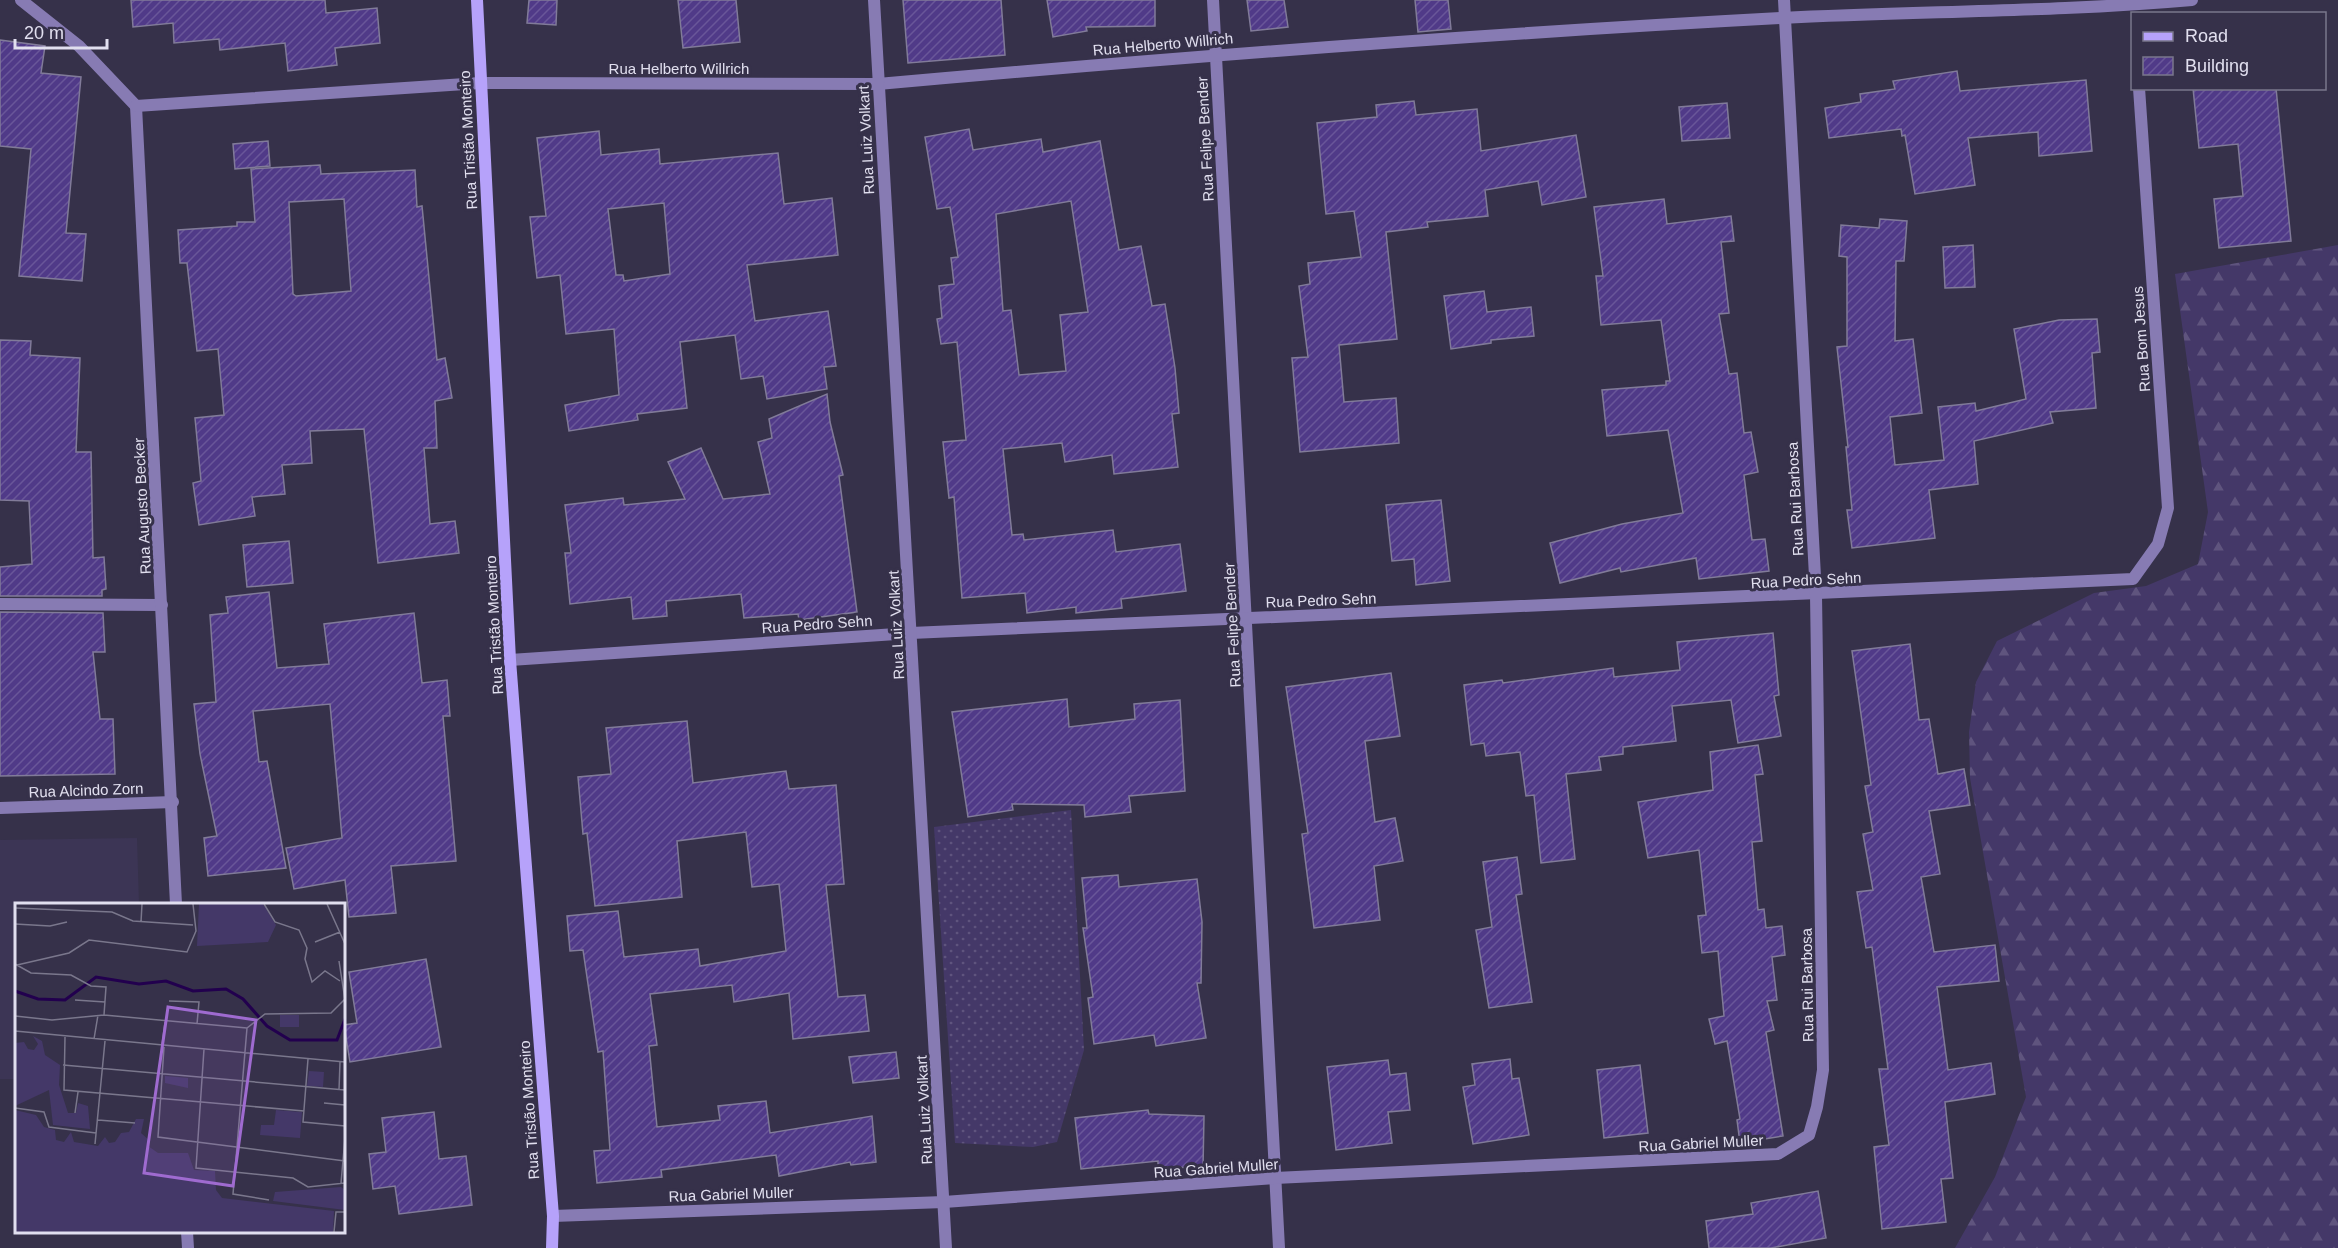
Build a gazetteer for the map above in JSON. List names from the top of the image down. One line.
{"streets":{"main road":["Rua Tristão Monteiro"],"street":["Rua Helberto Willrich","Rua Felipe Bender","Rua Luiz Volkart","Rua Bom Jesus","Rua Rui Barbosa","Rua Augusto Becker","Rua Pedro Sehn","Rua Alcindo Zorn","Rua Gabriel Muller"]},"crossings":[["Rua Helberto Willrich","Rua Felipe Bender"],["Rua Helberto Willrich","Rua Tristão Monteiro"],["Rua Helberto Willrich","Rua Luiz Volkart"],["Rua Helberto Willrich","Rua Rui Barbosa"],["Rua Helberto Willrich","Rua Augusto Becker"],["Rua Felipe Bender","Rua Pedro Sehn"],["Rua Felipe Bender","Rua Gabriel Muller"],["Rua Tristão Monteiro","Rua Pedro Sehn"],["Rua Tristão Monteiro","Rua Gabriel Muller"],["Rua Luiz Volkart","Rua Pedro Sehn"],["Rua Luiz Volkart","Rua Gabriel Muller"],["Rua Bom Jesus","Rua Pedro Sehn"],["Rua Rui Barbosa","Rua Pedro Sehn"],["Rua Rui Barbosa","Rua Gabriel Muller"],["Rua Augusto Becker","Rua Alcindo Zorn"]],"legend":["Road","Building"],"scale_bar":"20 m"}
